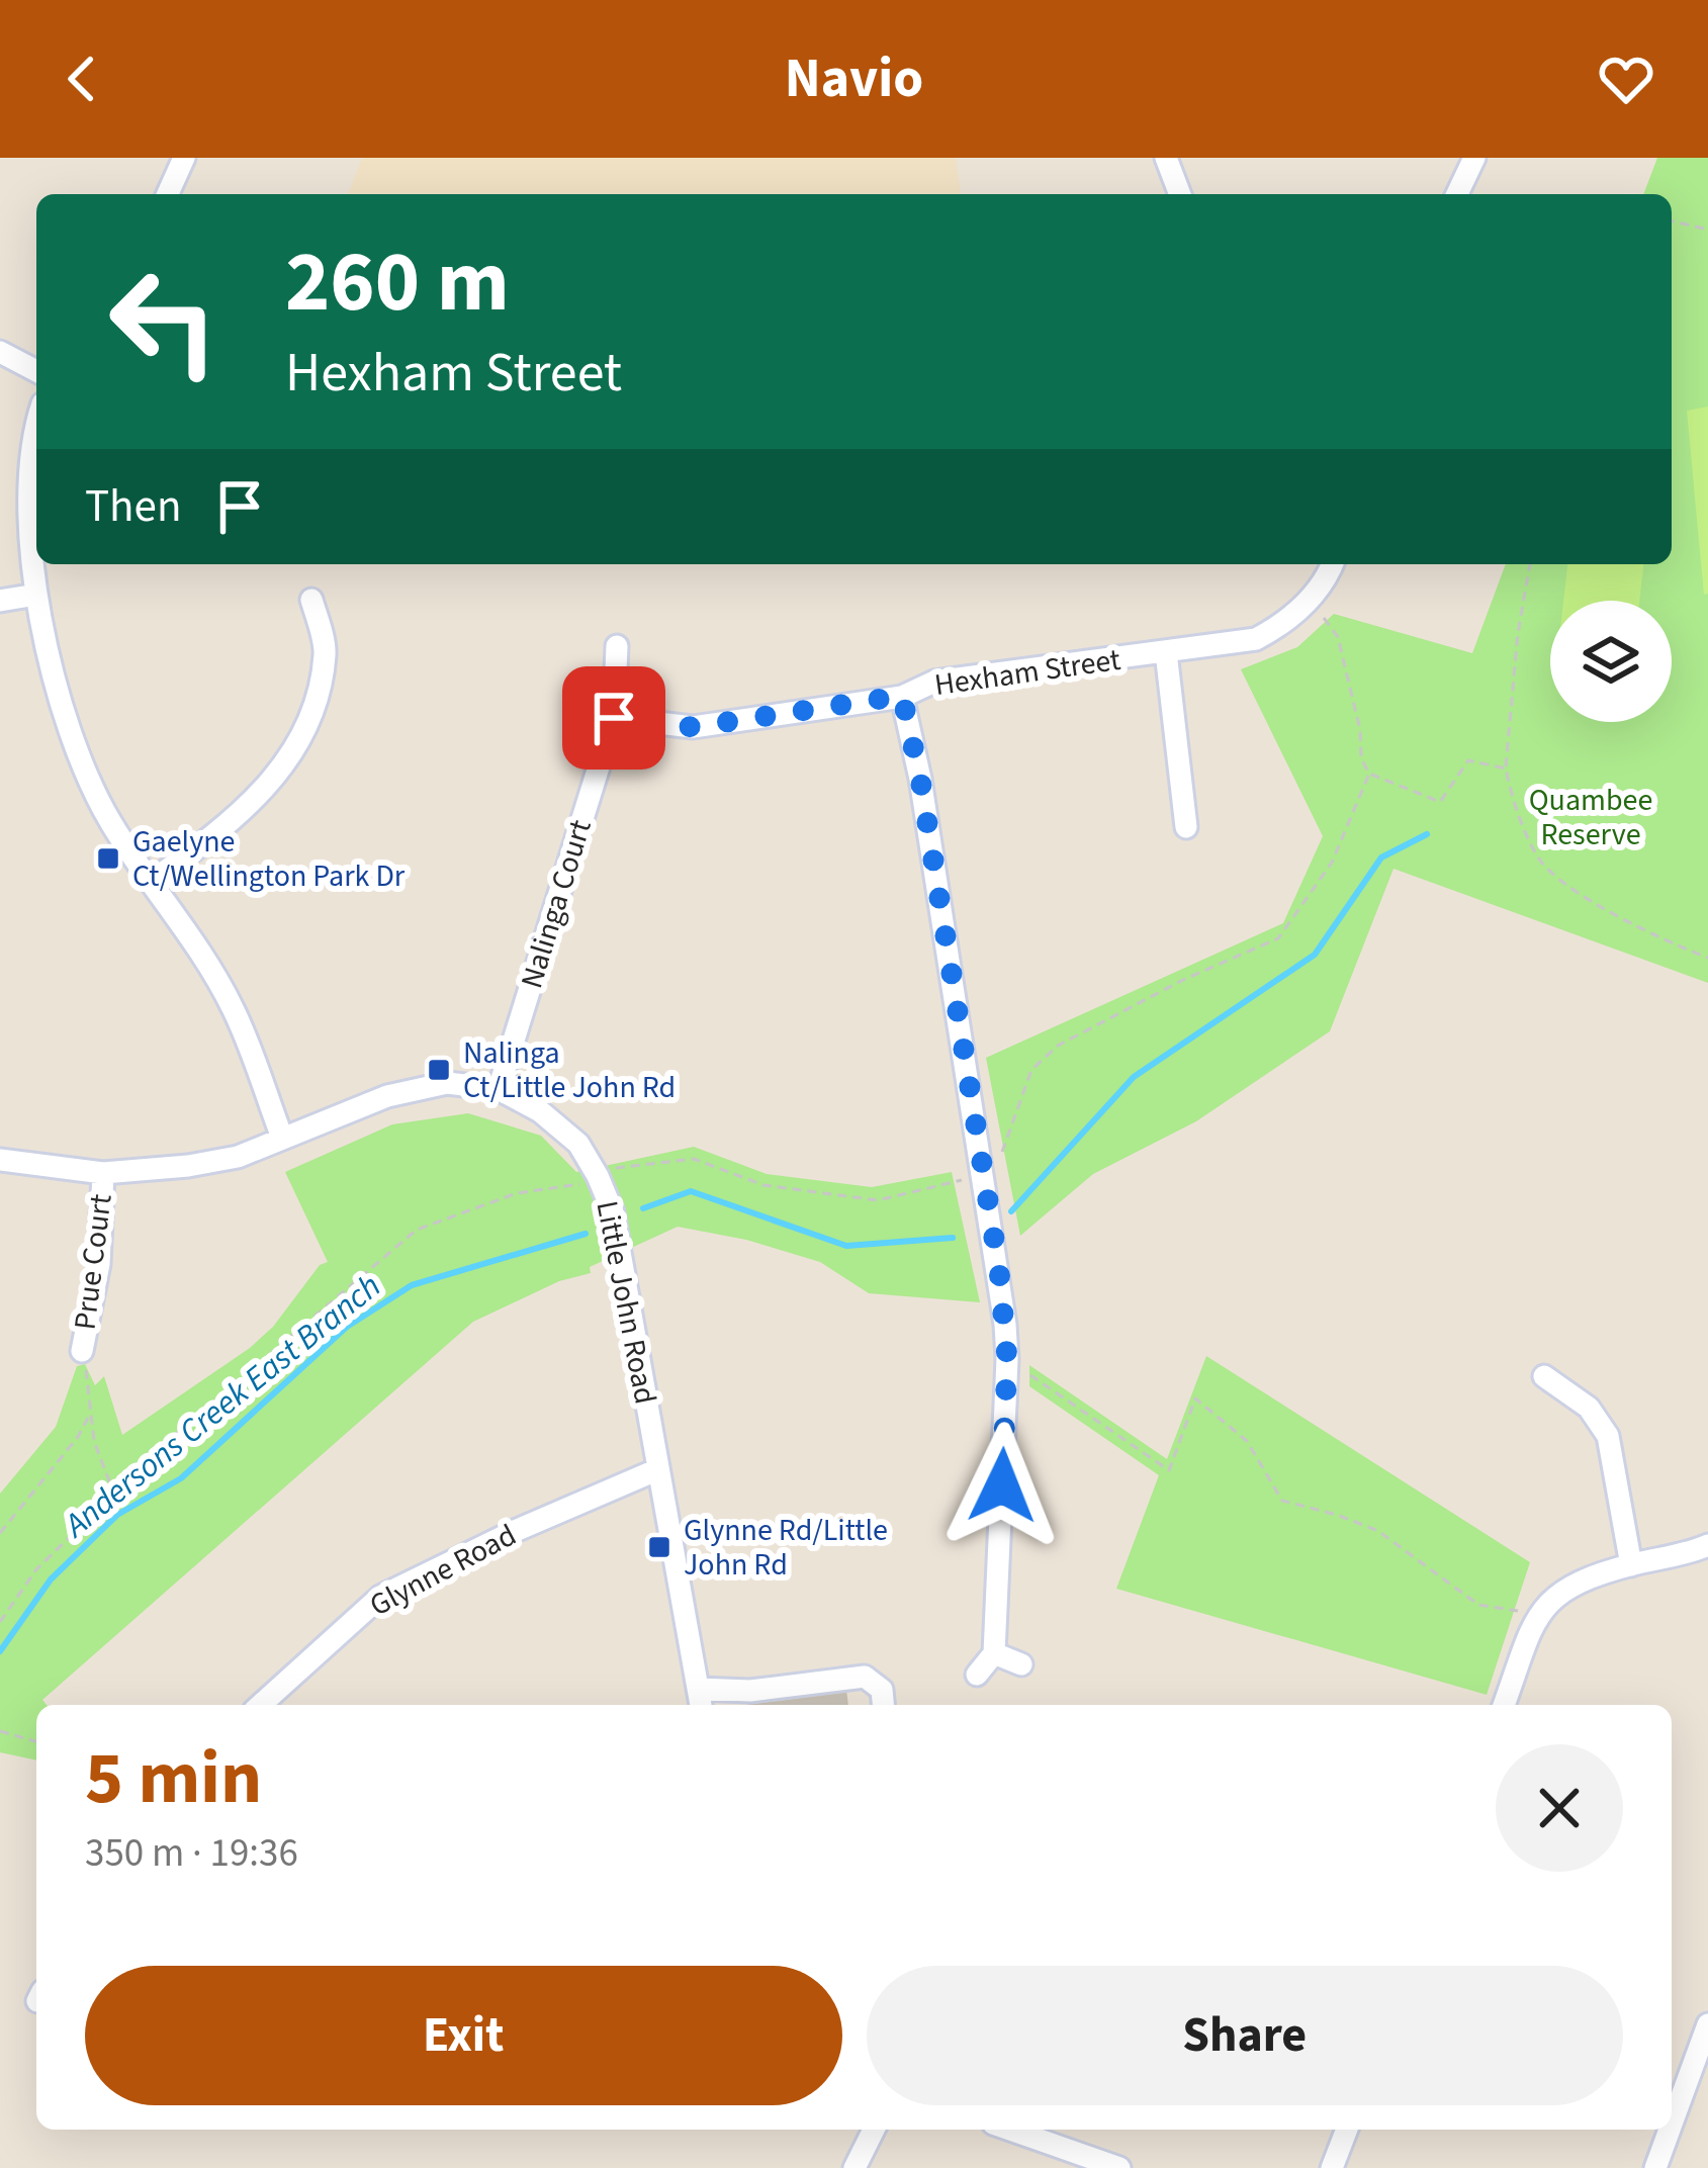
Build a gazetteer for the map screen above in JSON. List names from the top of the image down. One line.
{"streets":{"street":["Hexham Street","Nalinga Court","Prue Court","Little John Road","Glynne Road"]},"crossings":[["Hexham Street","Nalinga Court"],["Nalinga Court","Little John Road"],["Prue Court","Little John Road"],["Little John Road","Glynne Road"]],"water":["Andersons Creek East Branch"],"parks":["Quambee Reserve"],"places":{"transit":["Gaelyne Ct/Wellington Park Dr","Nalinga Ct/Little John Rd","Glynne Rd/Little John Rd"]},"page":{"header":"Navio","turn":["260 m","Hexham Street"],"then":"Then","heading":["5 min","350 m · 19:36"],"buttons":["Exit","Share"]}}
